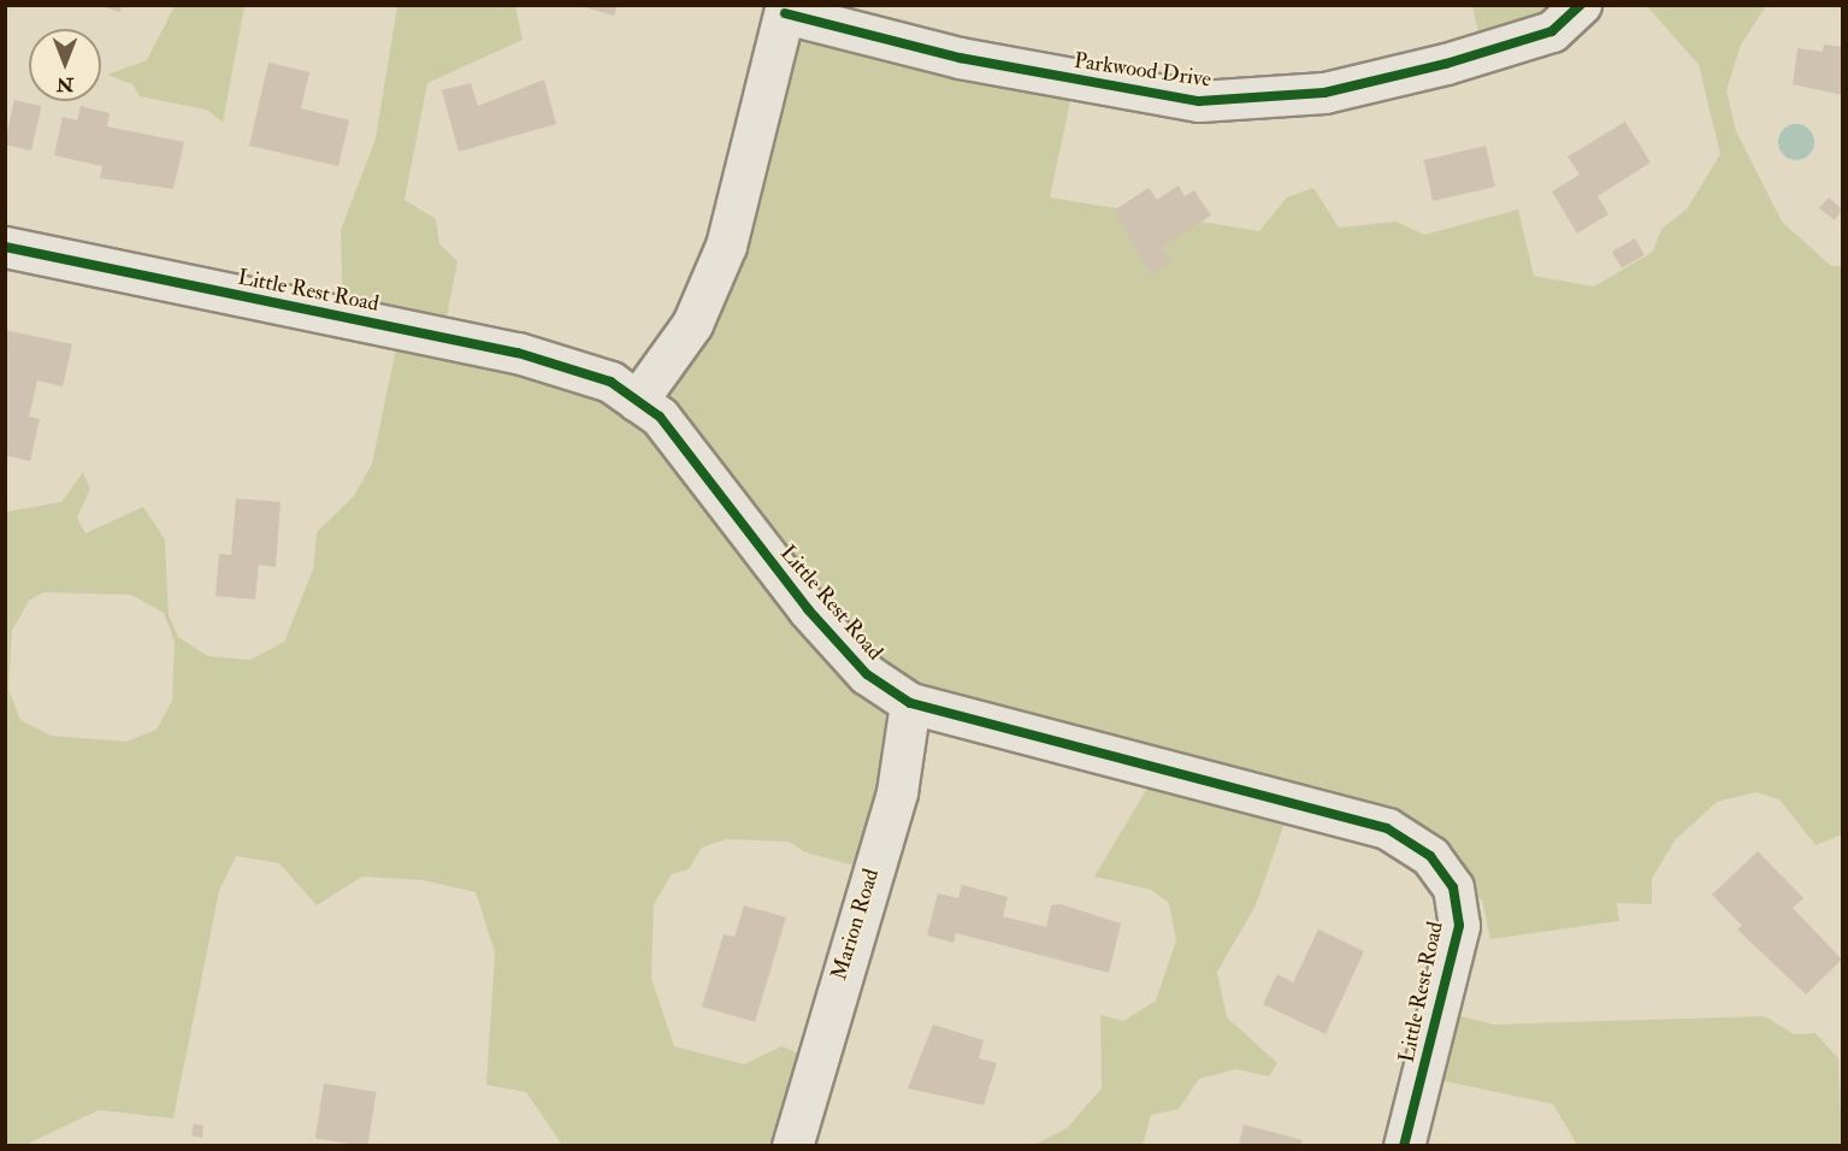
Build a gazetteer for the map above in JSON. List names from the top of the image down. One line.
{"streets":{"street":["Parkwood Drive","Little Rest Road","Marion Road"]},"crossings":[["Parkwood Drive","Little Rest Road"],["Little Rest Road","Marion Road"]],"north":"bottom"}
